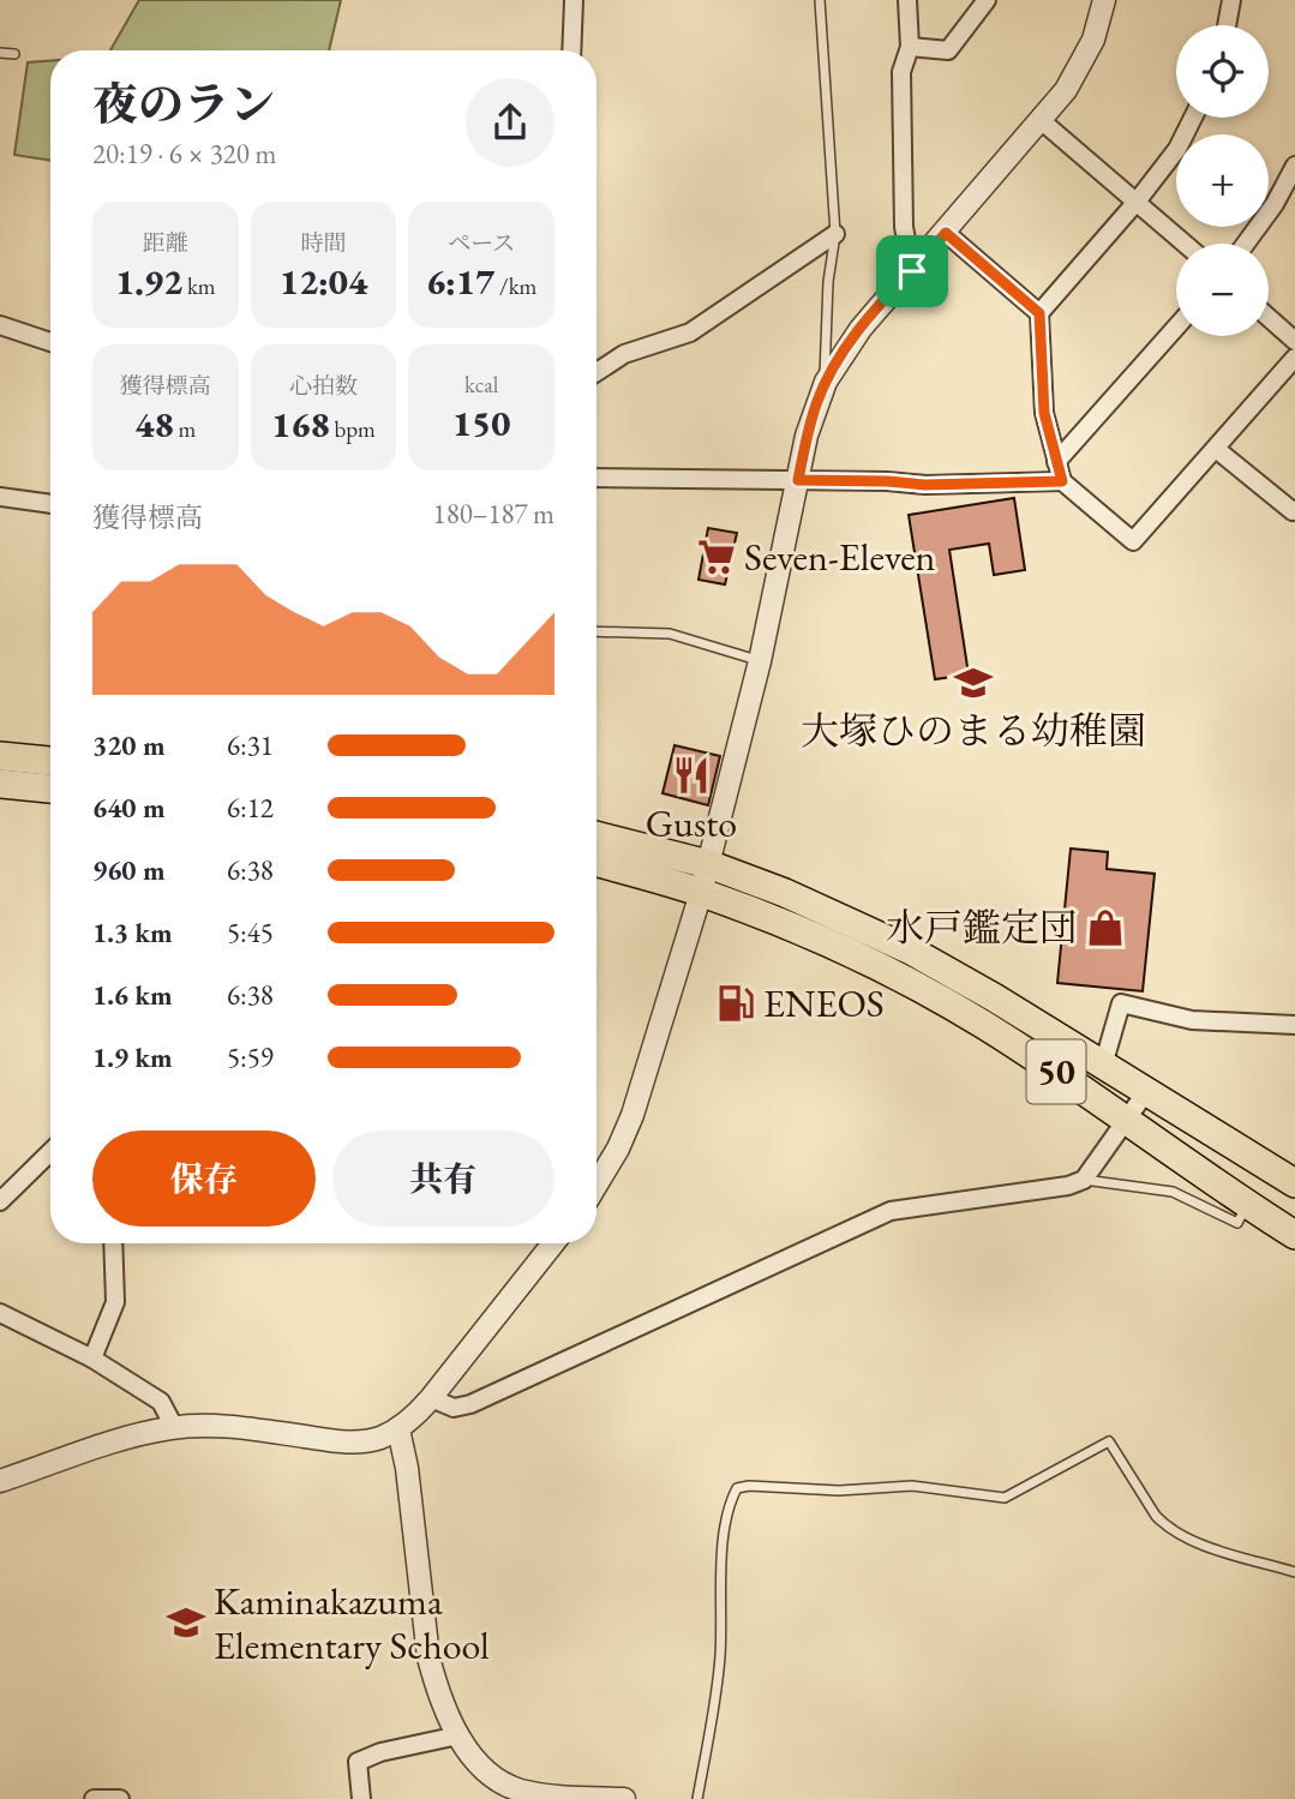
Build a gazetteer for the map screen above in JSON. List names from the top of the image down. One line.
{"streets":{"highway":["50"]},"places":{"supermarket":["Seven-Eleven"],"school or university":["大塚ひのまる幼稚園","Kaminakazuma Elementary School"],"restaurant":["Gusto"],"shop":["水戸鑑定団"],"fuel station":["ENEOS"]},"page":{"map_buttons":["+","−"],"heading":["夜のラン","20:19 · 6 × 320 m"],"stats":[["距離","1.92 km"],["時間","12:04"],["ペース","6:17 /km"],["獲得標高","48 m"],["心拍数","168 bpm"],["kcal","150"]],"chart":["獲得標高","180–187 m"],"list":[{"name":"320 m","note":"6:31"},{"name":"640 m","note":"6:12"},{"name":"960 m","note":"6:38"},{"name":"1.3 km","note":"5:45"},{"name":"1.6 km","note":"6:38"},{"name":"1.9 km","note":"5:59"}],"buttons":["保存","共有"]}}
